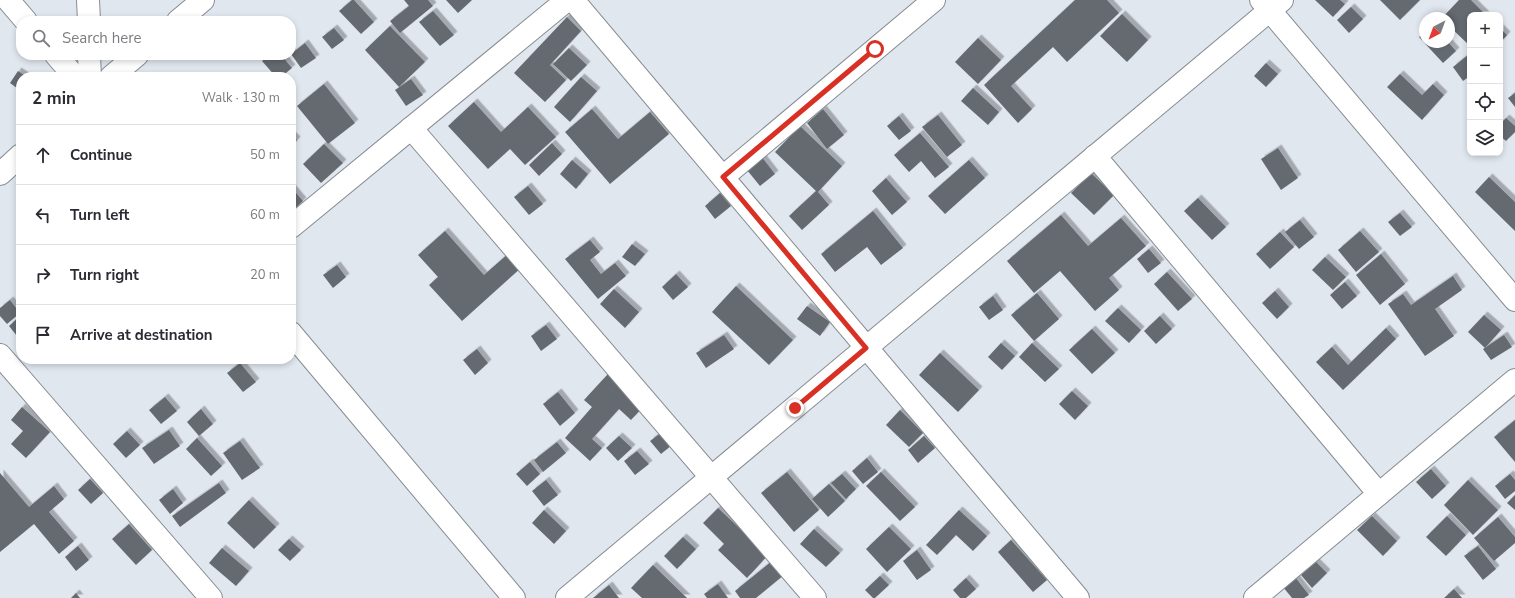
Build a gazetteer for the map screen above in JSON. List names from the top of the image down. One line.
{"north":"bottom left","page":{"map_buttons":["+","−"],"search":"Search here","heading":["2 min","Walk · 130 m"],"list":[["Continue","50 m"],["Turn left","60 m"],["Turn right","20 m"],"Arrive at destination"]}}
